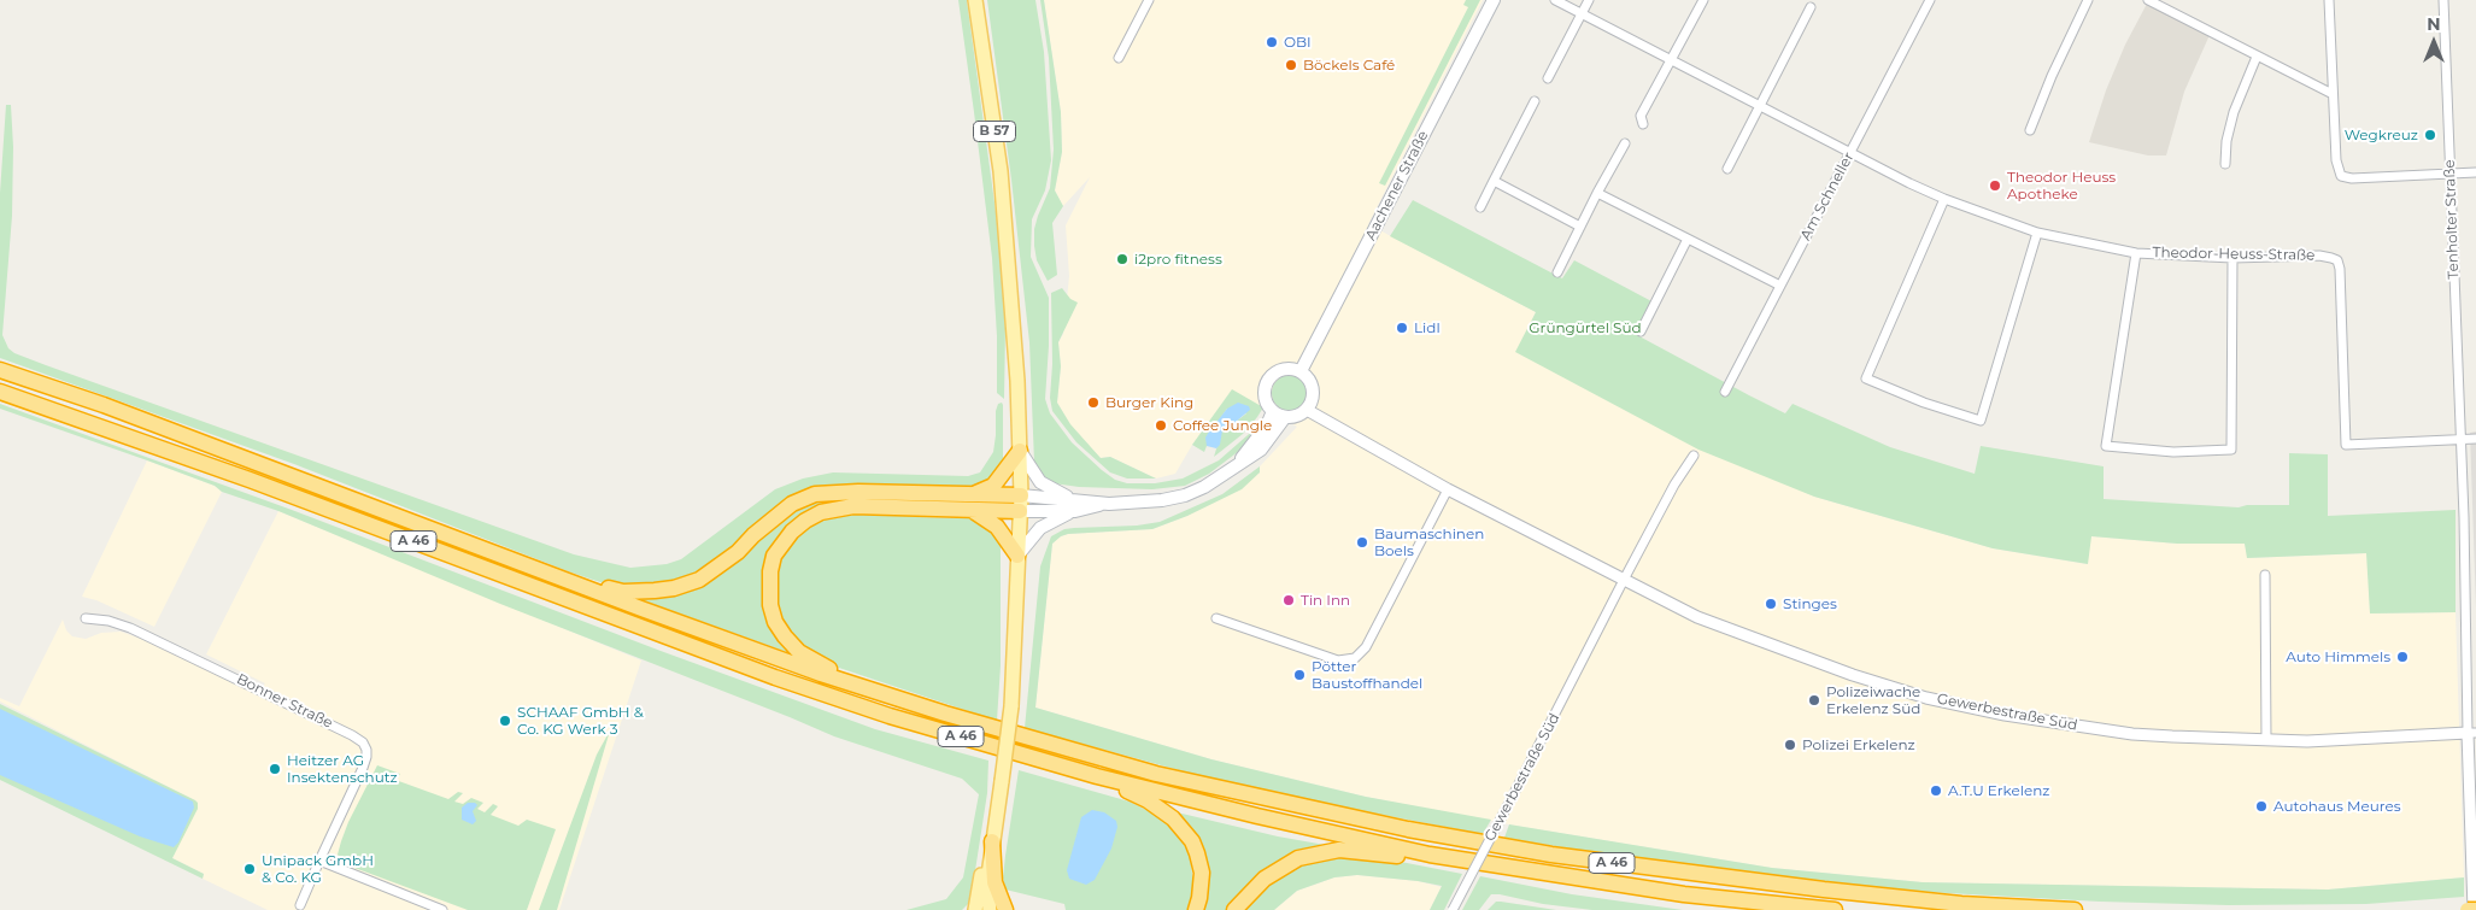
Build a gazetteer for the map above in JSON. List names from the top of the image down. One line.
{"streets":{"highway":["A 46"],"main road":["B 57","Aachener Straße"],"street":["Am Schneller","Tenholter Straße","Theodor-Heuss-Straße","Bonner Straße","Gewerbestraße Süd"]},"crossings":[["Aachener Straße","Gewerbestraße Süd"],["Am Schneller","Theodor-Heuss-Straße"],["Tenholter Straße","Theodor-Heuss-Straße"],["Tenholter Straße","Gewerbestraße Süd"]],"parks":["Grüngürtel Süd"],"places":["OBI","Böckels Café","Wegkreuz","Theodor Heuss Apotheke","i2pro fitness","Lidl","Burger King","Coffee Jungle","Baumaschinen Boels","Tin Inn","Stinges","Auto Himmels","Pötter Baustoffhandel","Polizeiwache Erkelenz Süd","SCHAAF GmbH & Co. KG Werk 3","Polizei Erkelenz","Heitzer AG Insektenschutz","A.T.U Erkelenz","Autohaus Meures","Unipack GmbH & Co. KG"],"north":"top"}
